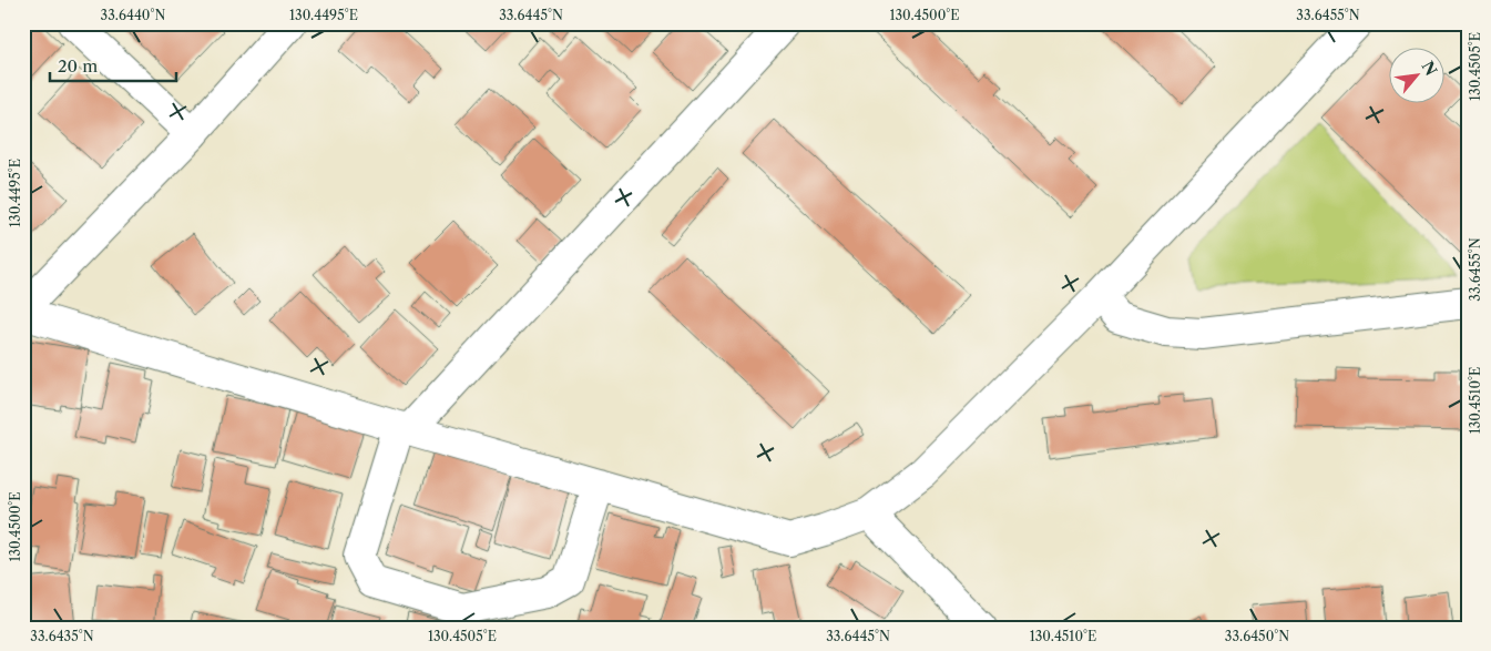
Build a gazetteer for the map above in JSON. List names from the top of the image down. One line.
{"scale_bar":"20 m","north":"top right","coordinates":["33.6440°N","130.4495°E","33.6445°N","130.4500°E","33.6455°N","130.4505°E","130.4510°E","33.6435°N","33.6450°N"]}
